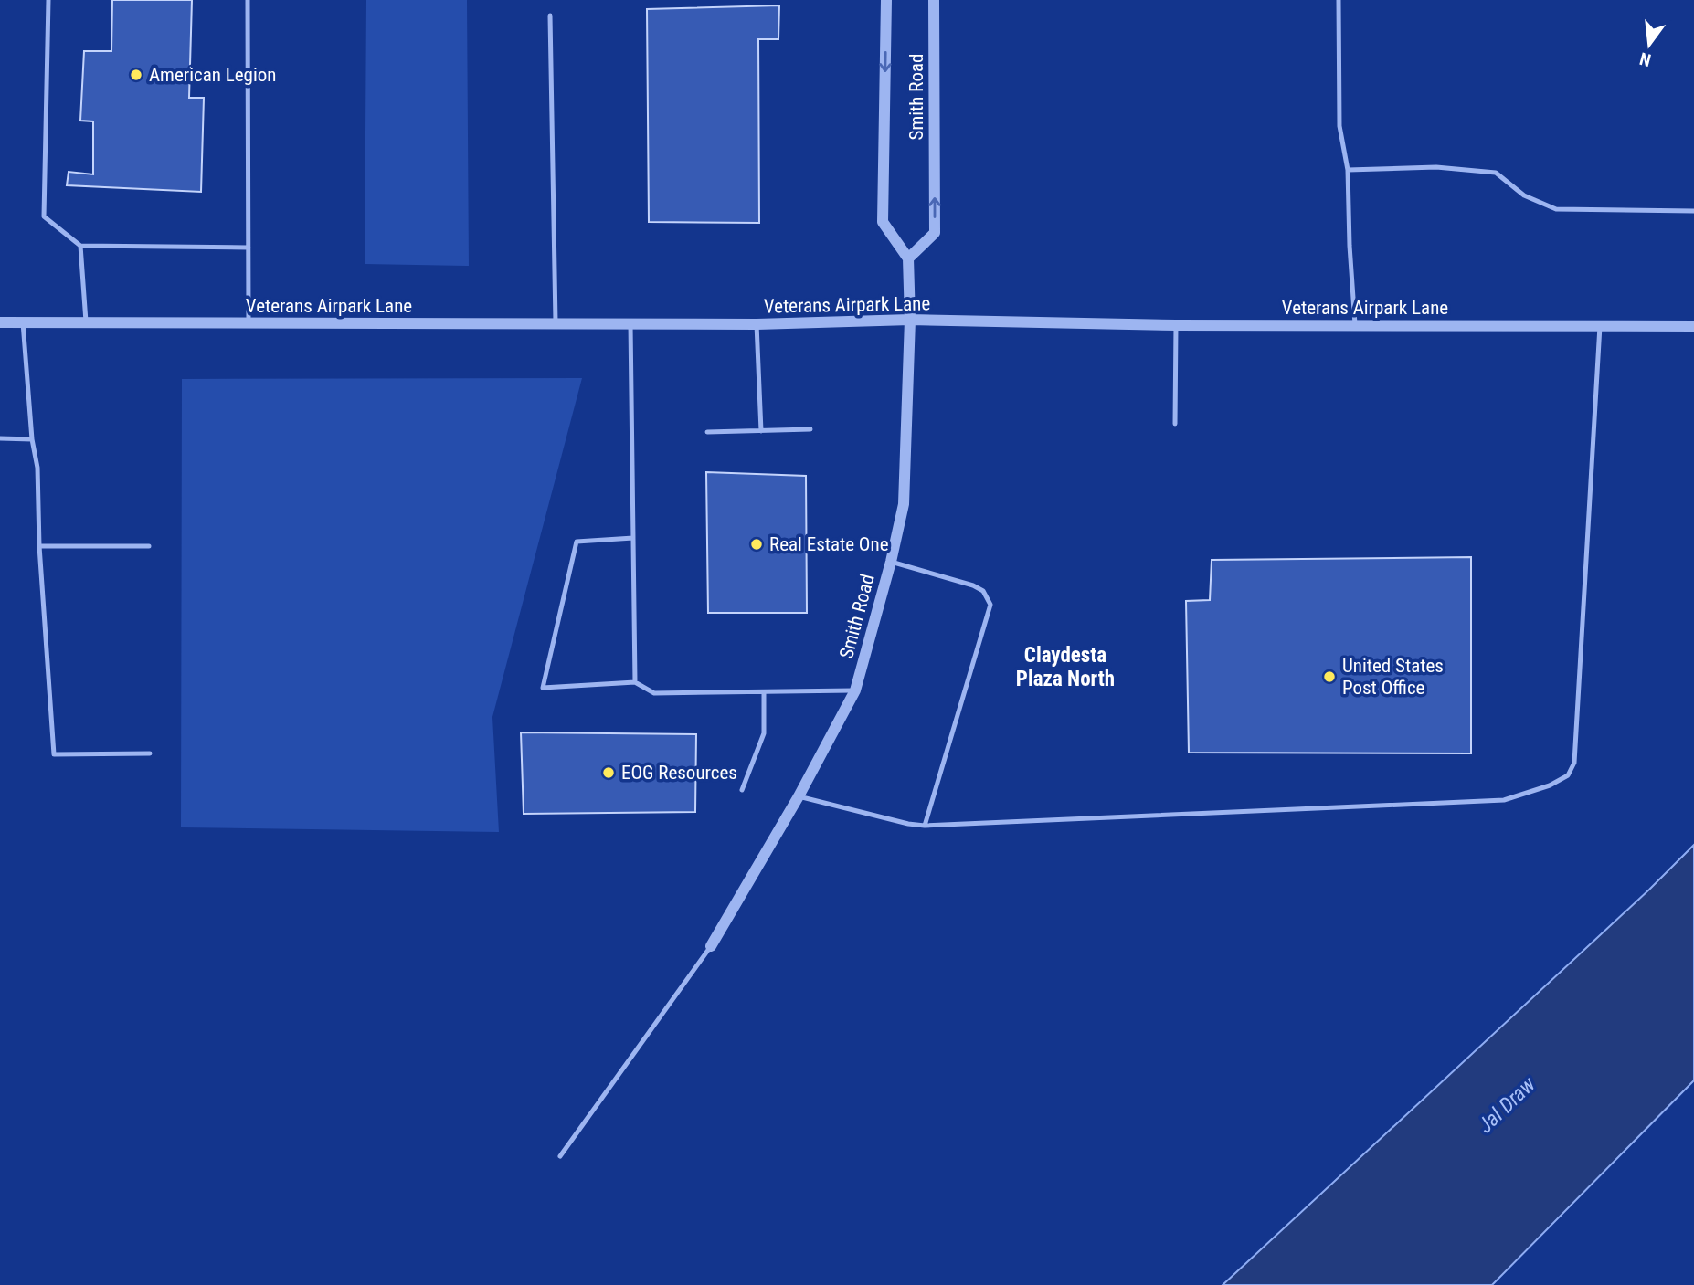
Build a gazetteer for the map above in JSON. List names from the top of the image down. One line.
{"streets":{"street":["Smith Road","Veterans Airpark Lane"]},"crossings":[["Smith Road","Veterans Airpark Lane"]],"districts":["Claydesta Plaza North"],"water":["Jal Draw"],"places":["American Legion","Real Estate One","United States Post Office","EOG Resources"],"north":"bottom"}
